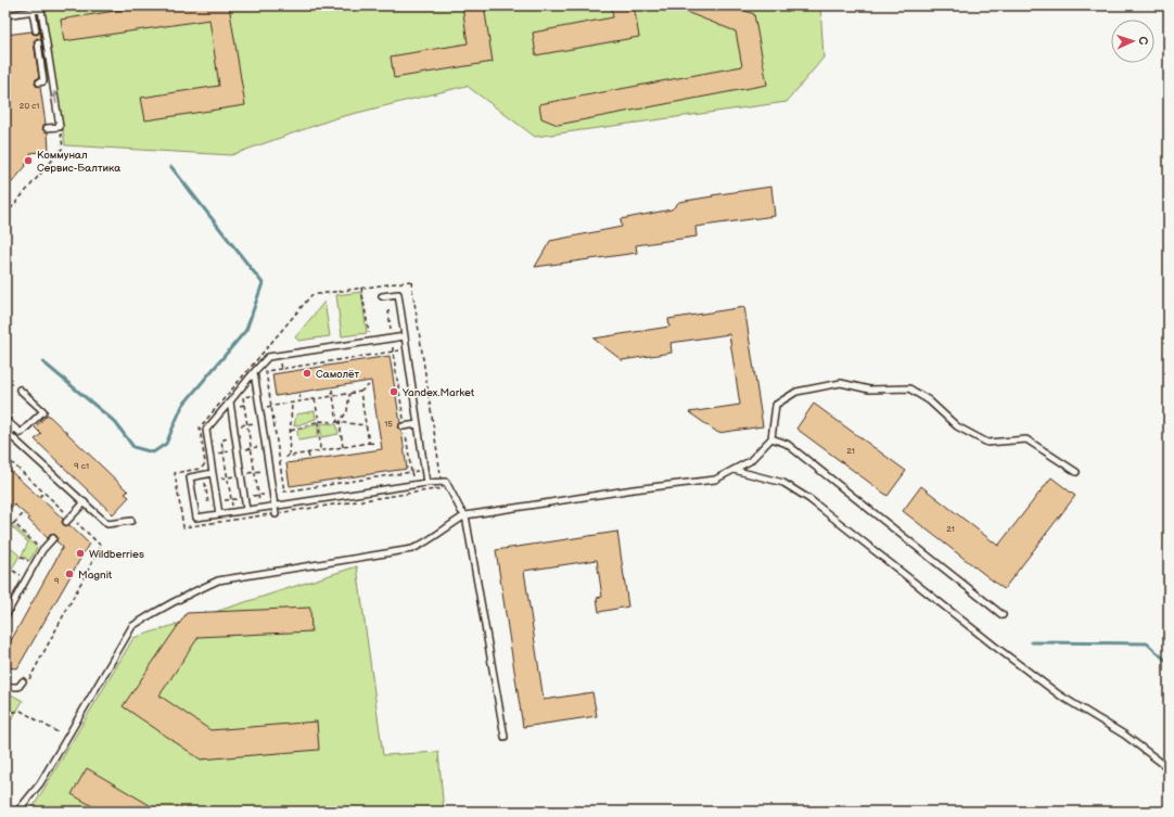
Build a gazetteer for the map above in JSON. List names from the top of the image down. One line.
{"places":["Коммунал Сервис-Балтика","Самолёт","Yandex.Market","Wildberries","Magnit"],"house_numbers":["20 с1","15","21","9 c1","21","9"],"north":"right"}
